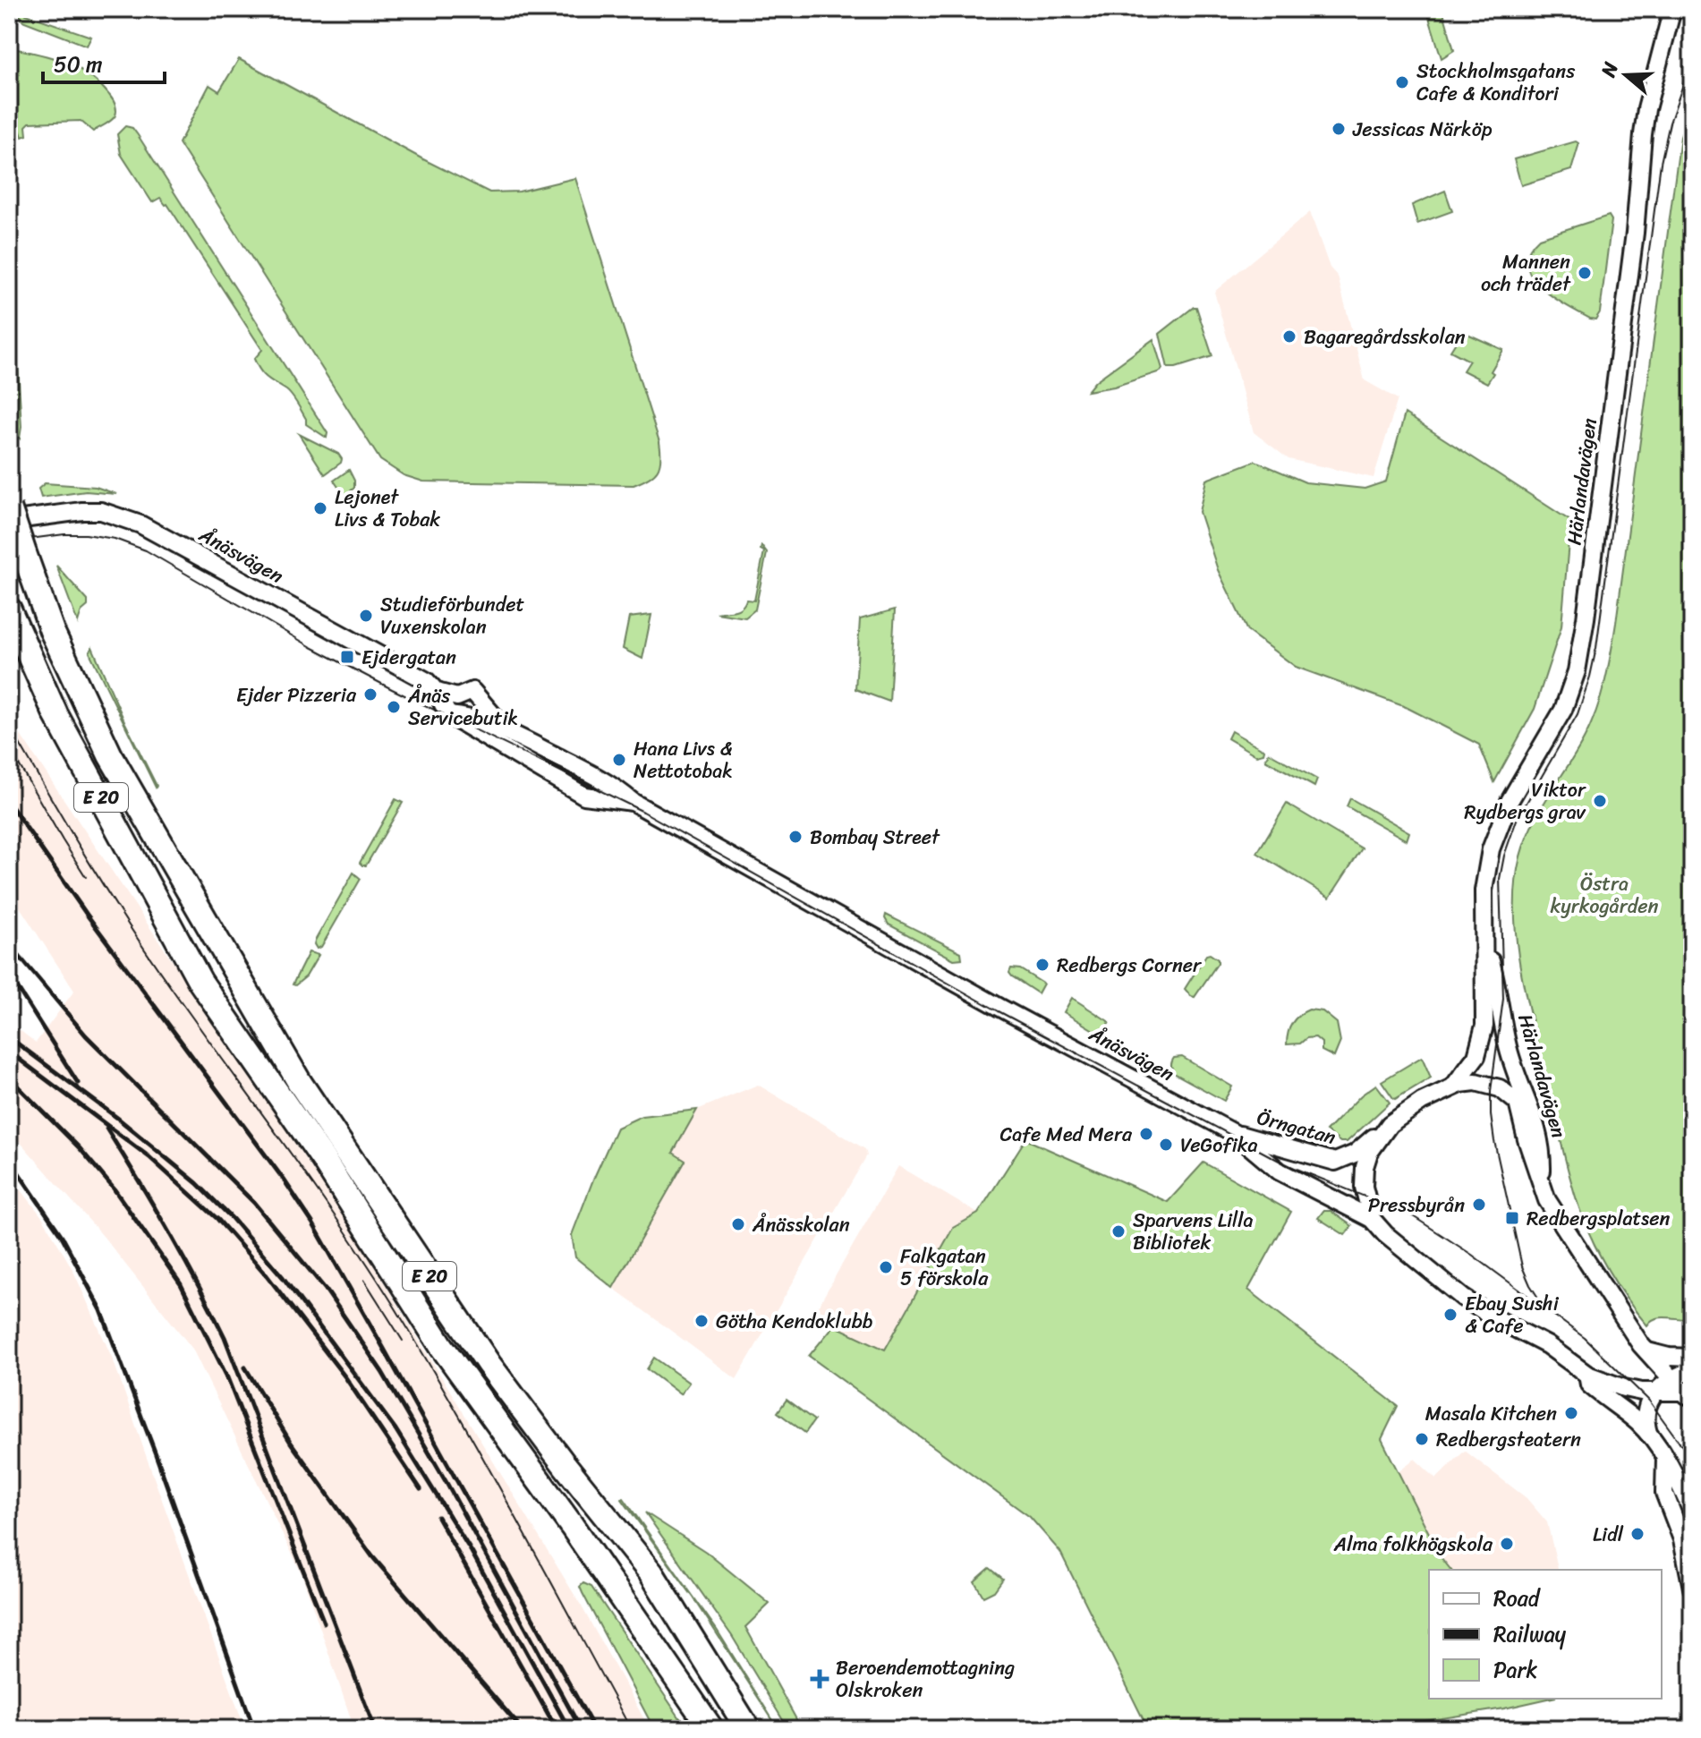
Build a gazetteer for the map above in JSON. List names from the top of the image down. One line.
{"streets":{"highway":["E 20"],"street":["Härlandavägen","Ånäsvägen","Örngatan"]},"crossings":[["Ånäsvägen","Örngatan"]],"parks":["Östra kyrkogården"],"places":{"other":["Stockholmsgatans Cafe & Konditori","Jessicas Närköp","Mannen och trädet","Bagaregårdsskolan","Lejonet Livs & Tobak","Studieförbundet Vuxenskolan","Ejder Pizzeria","Ånäs Servicebutik","Hana Livs & Nettotobak","Viktor Rydbergs grav","Bombay Street","Redbergs Corner","Cafe Med Mera","VeGofika","Pressbyrån","Ånässkolan","Sparvens Lilla Bibliotek","Falkgatan 5 förskola","Ebay Sushi & Cafe","Götha Kendoklubb","Masala Kitchen","Redbergsteatern","Lidl","Alma folkhögskola"],"transit":["Ejdergatan","Redbergsplatsen"],"health":["Beroendemottagning Olskroken"]},"legend":["Road","Railway","Park"],"scale_bar":"50 m","north":"left"}
